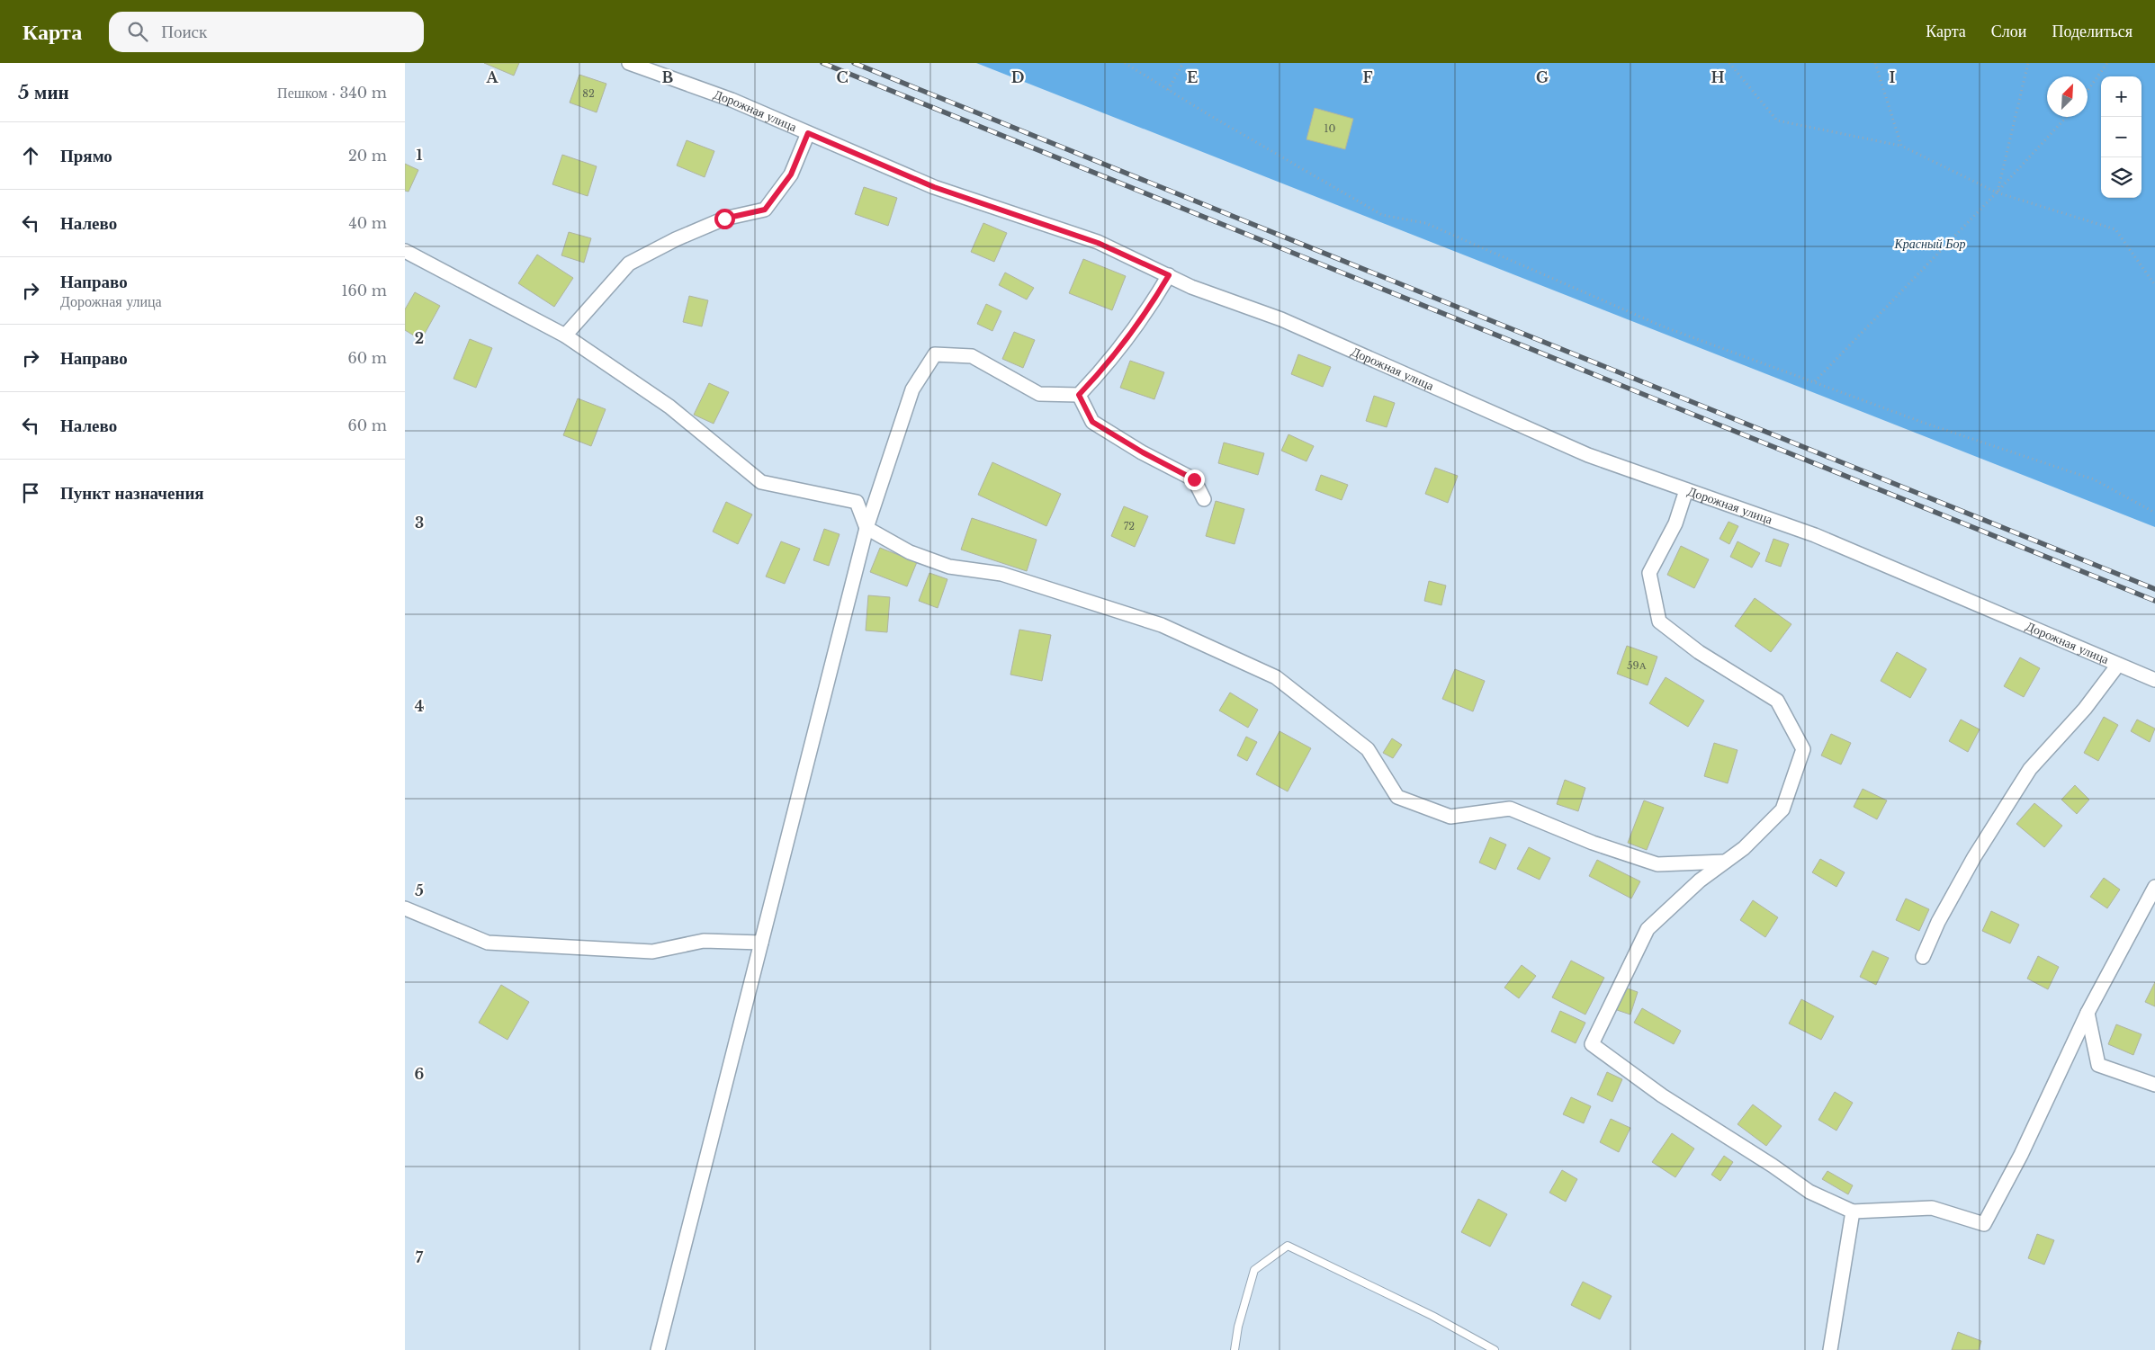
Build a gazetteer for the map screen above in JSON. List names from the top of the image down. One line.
{"streets":{"street":["Дорожная улица"]},"parks":["Красный Бор"],"house_numbers":["82","10","72","59А"],"north":"top right","page":{"header":"Карта","search":"Поиск","nav":["Карта","Слои","Поделиться"],"heading":["5 мин","Пешком · 340 m"],"map_buttons":["+","−"],"list":[["Прямо","20 m"],["Налево","40 m"],["Направо","Дорожная улица","160 m"],["Направо","60 m"],["Налево","60 m"],"Пункт назначения"]},"grid":{"columns":["A","B","C","D","E","F","G","H","I"],"rows":["1","2","3","4","5","6","7"]}}
